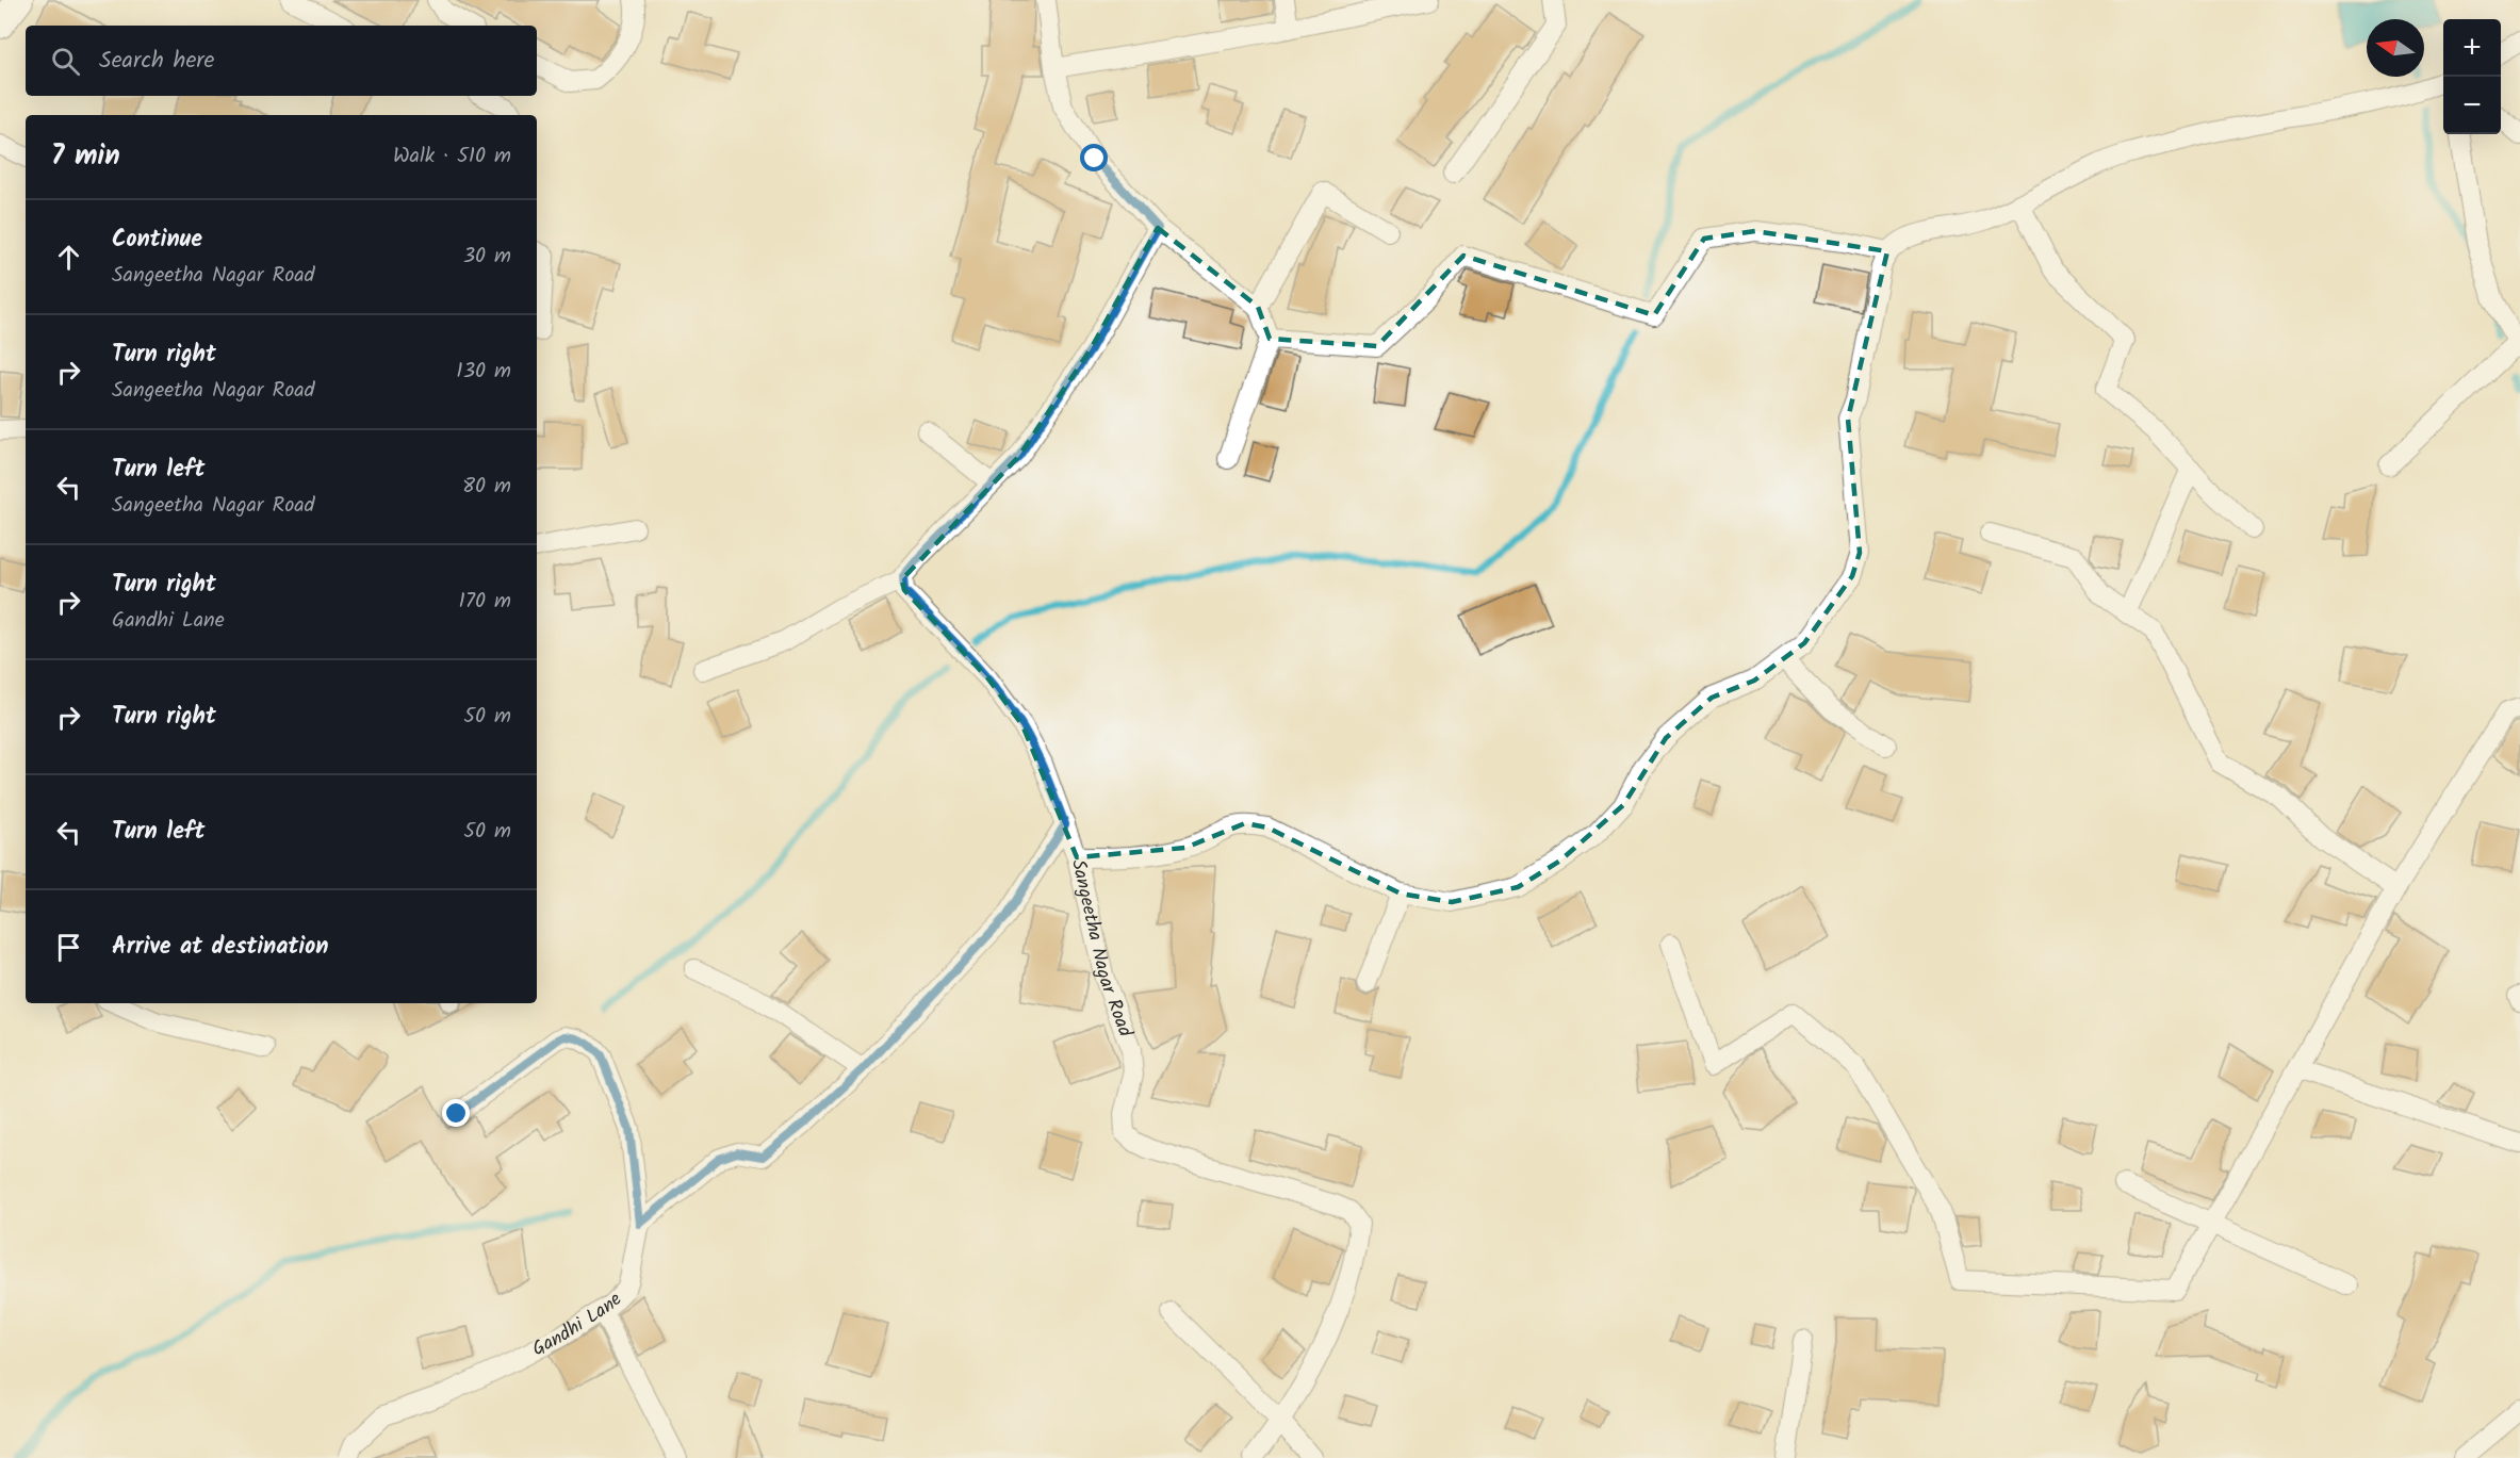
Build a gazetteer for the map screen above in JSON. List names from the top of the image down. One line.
{"streets":{"street":["Sangeetha Nagar Road","Gandhi Lane"]},"north":"left","page":{"map_buttons":["+","−"],"search":"Search here","heading":["7 min","Walk · 510 m"],"list":[["Continue","Sangeetha Nagar Road","30 m"],["Turn right","Sangeetha Nagar Road","130 m"],["Turn left","Sangeetha Nagar Road","80 m"],["Turn right","Gandhi Lane","170 m"],["Turn right","50 m"],["Turn left","50 m"],"Arrive at destination"]}}
